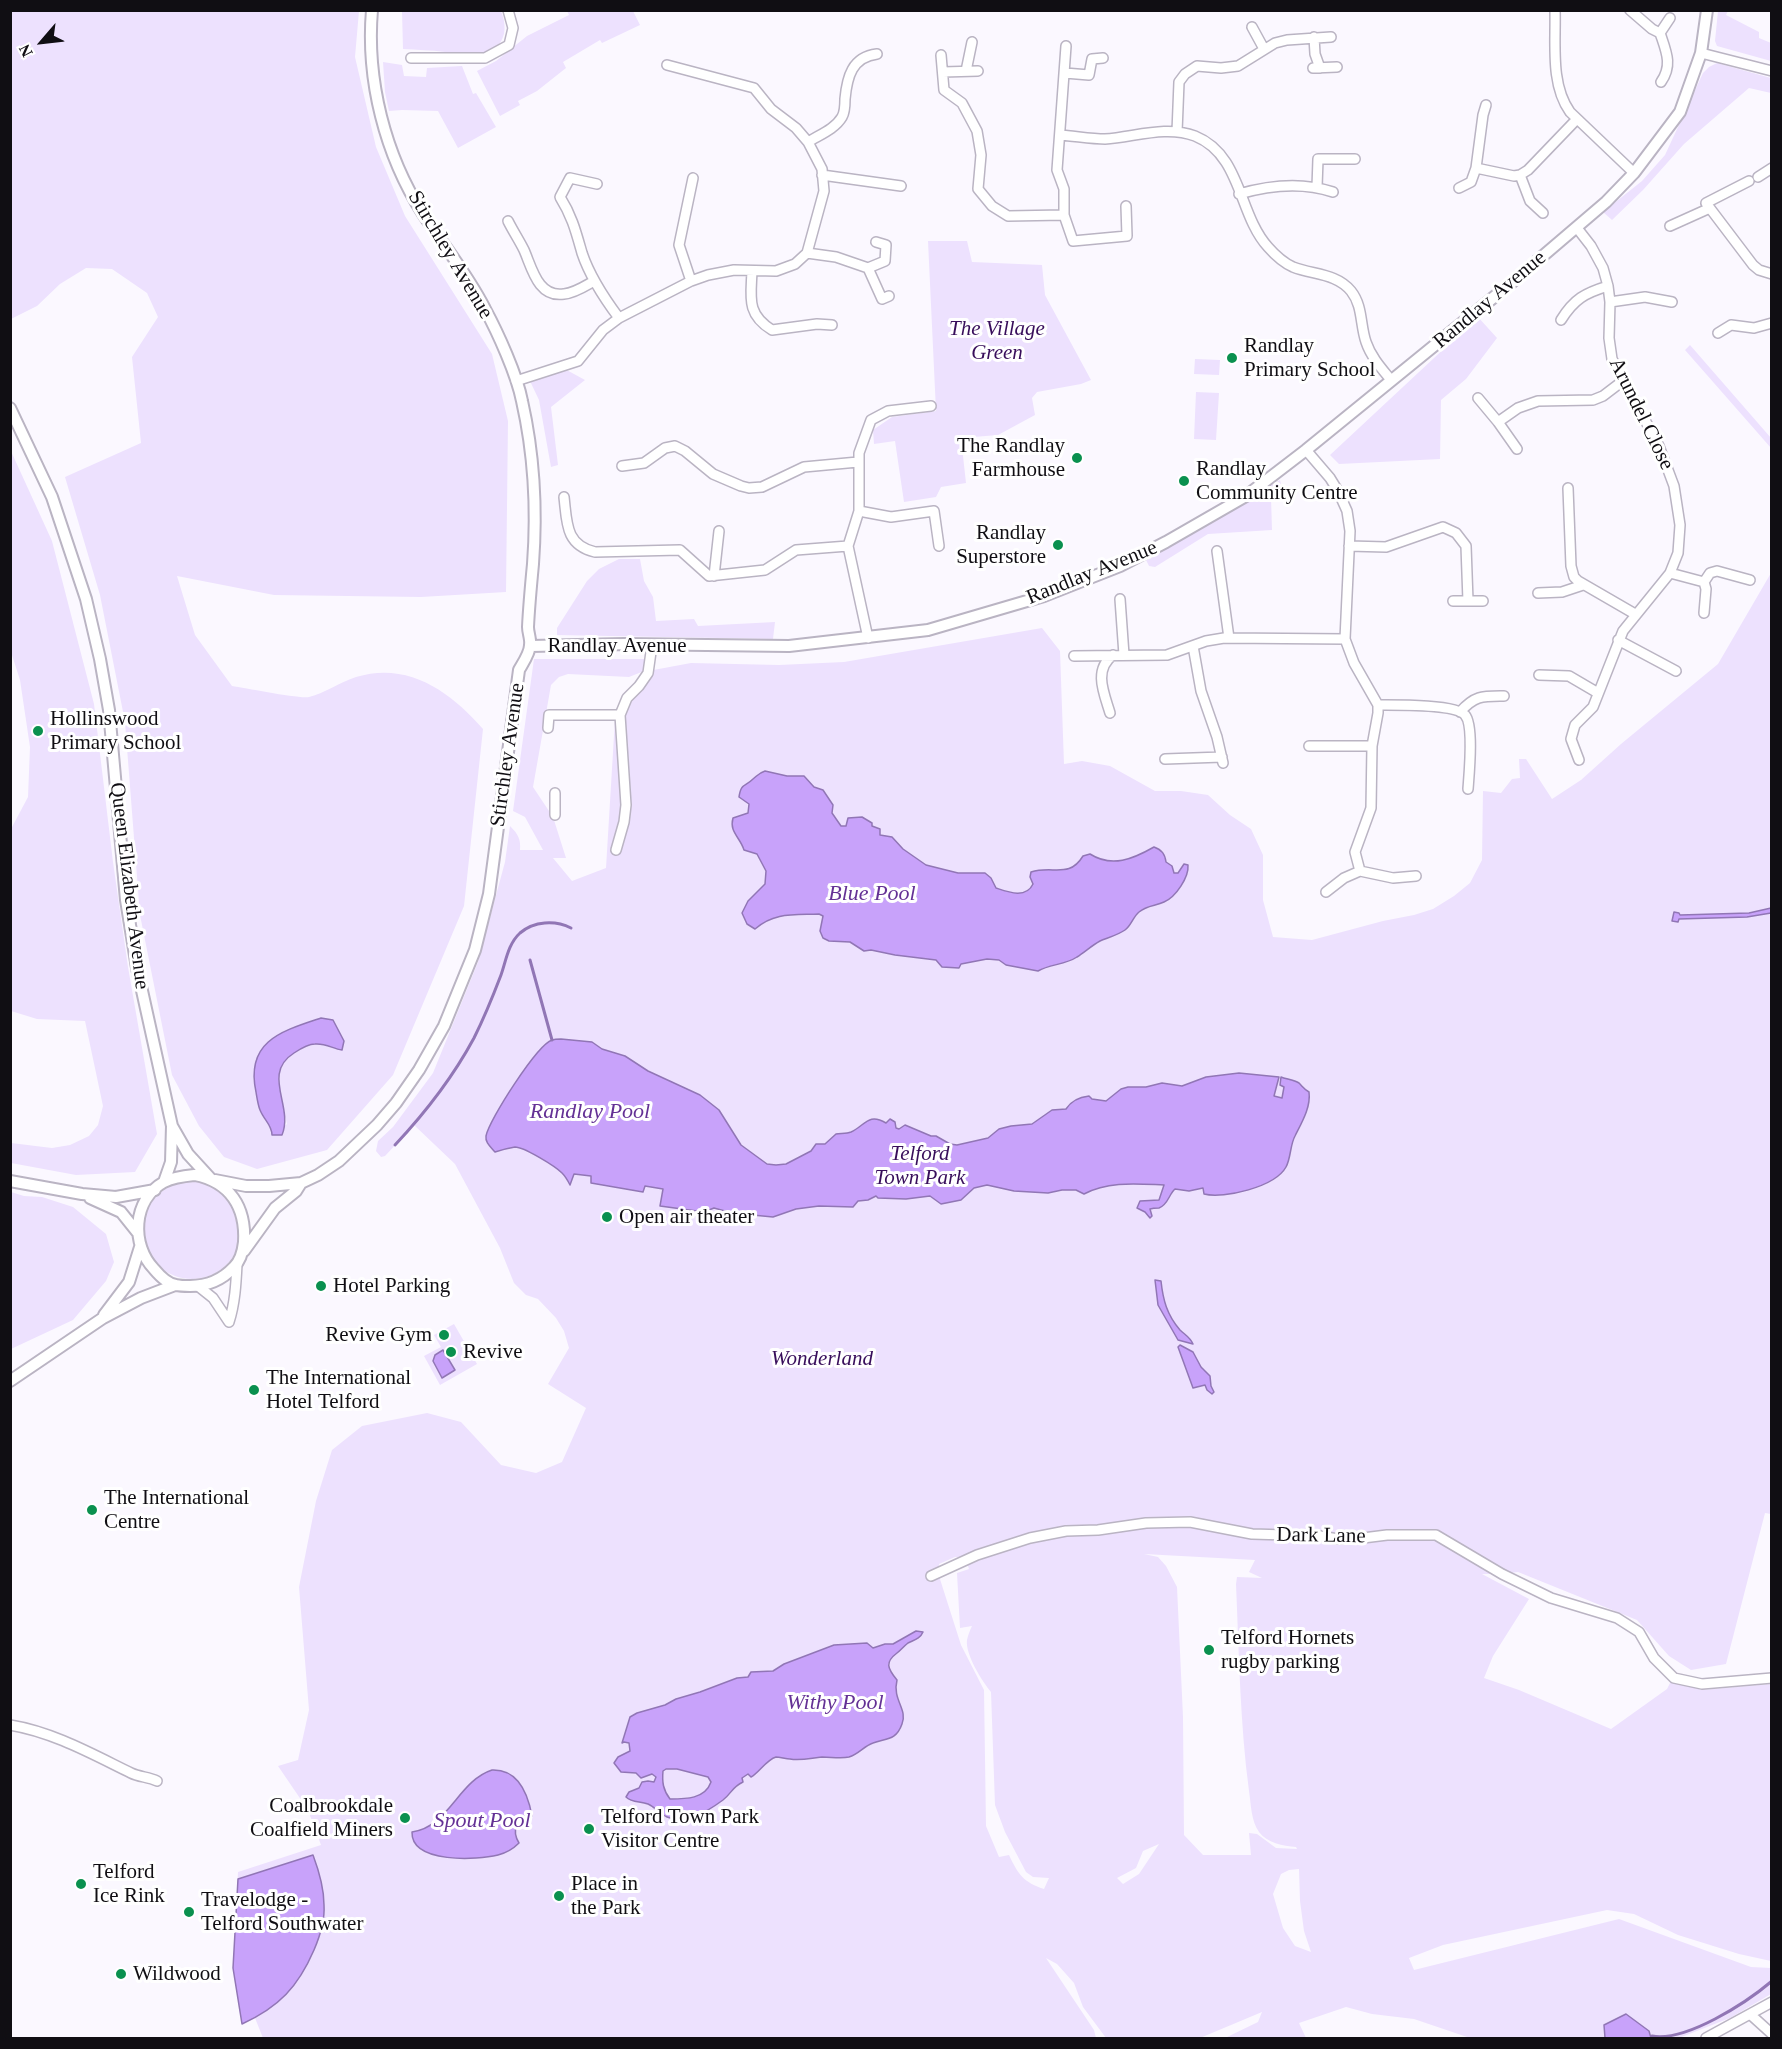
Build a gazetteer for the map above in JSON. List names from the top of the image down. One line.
{"streets":{"street":["Stirchley Avenue","Randlay Avenue","Arundel Close","Queen Elizabeth Avenue","Dark Lane"]},"crossings":[["Stirchley Avenue","Randlay Avenue"],["Randlay Avenue","Arundel Close"]],"water":["Blue Pool","Randlay Pool","Withy Pool","Spout Pool"],"parks":["The Village Green","Telford Town Park","Wonderland"],"places":["Randlay Primary School","The Randlay Farmhouse","Randlay Community Centre","Randlay Superstore","Hollinswood Primary School","Open air theater","Hotel Parking","Revive Gym","Revive","The International Hotel Telford","The International Centre","Telford Hornets rugby parking","Coalbrookdale Coalfield Miners","Telford Town Park Visitor Centre","Telford Ice Rink","Place in the Park","Travelodge - Telford Southwater","Wildwood"],"north":"bottom left"}
